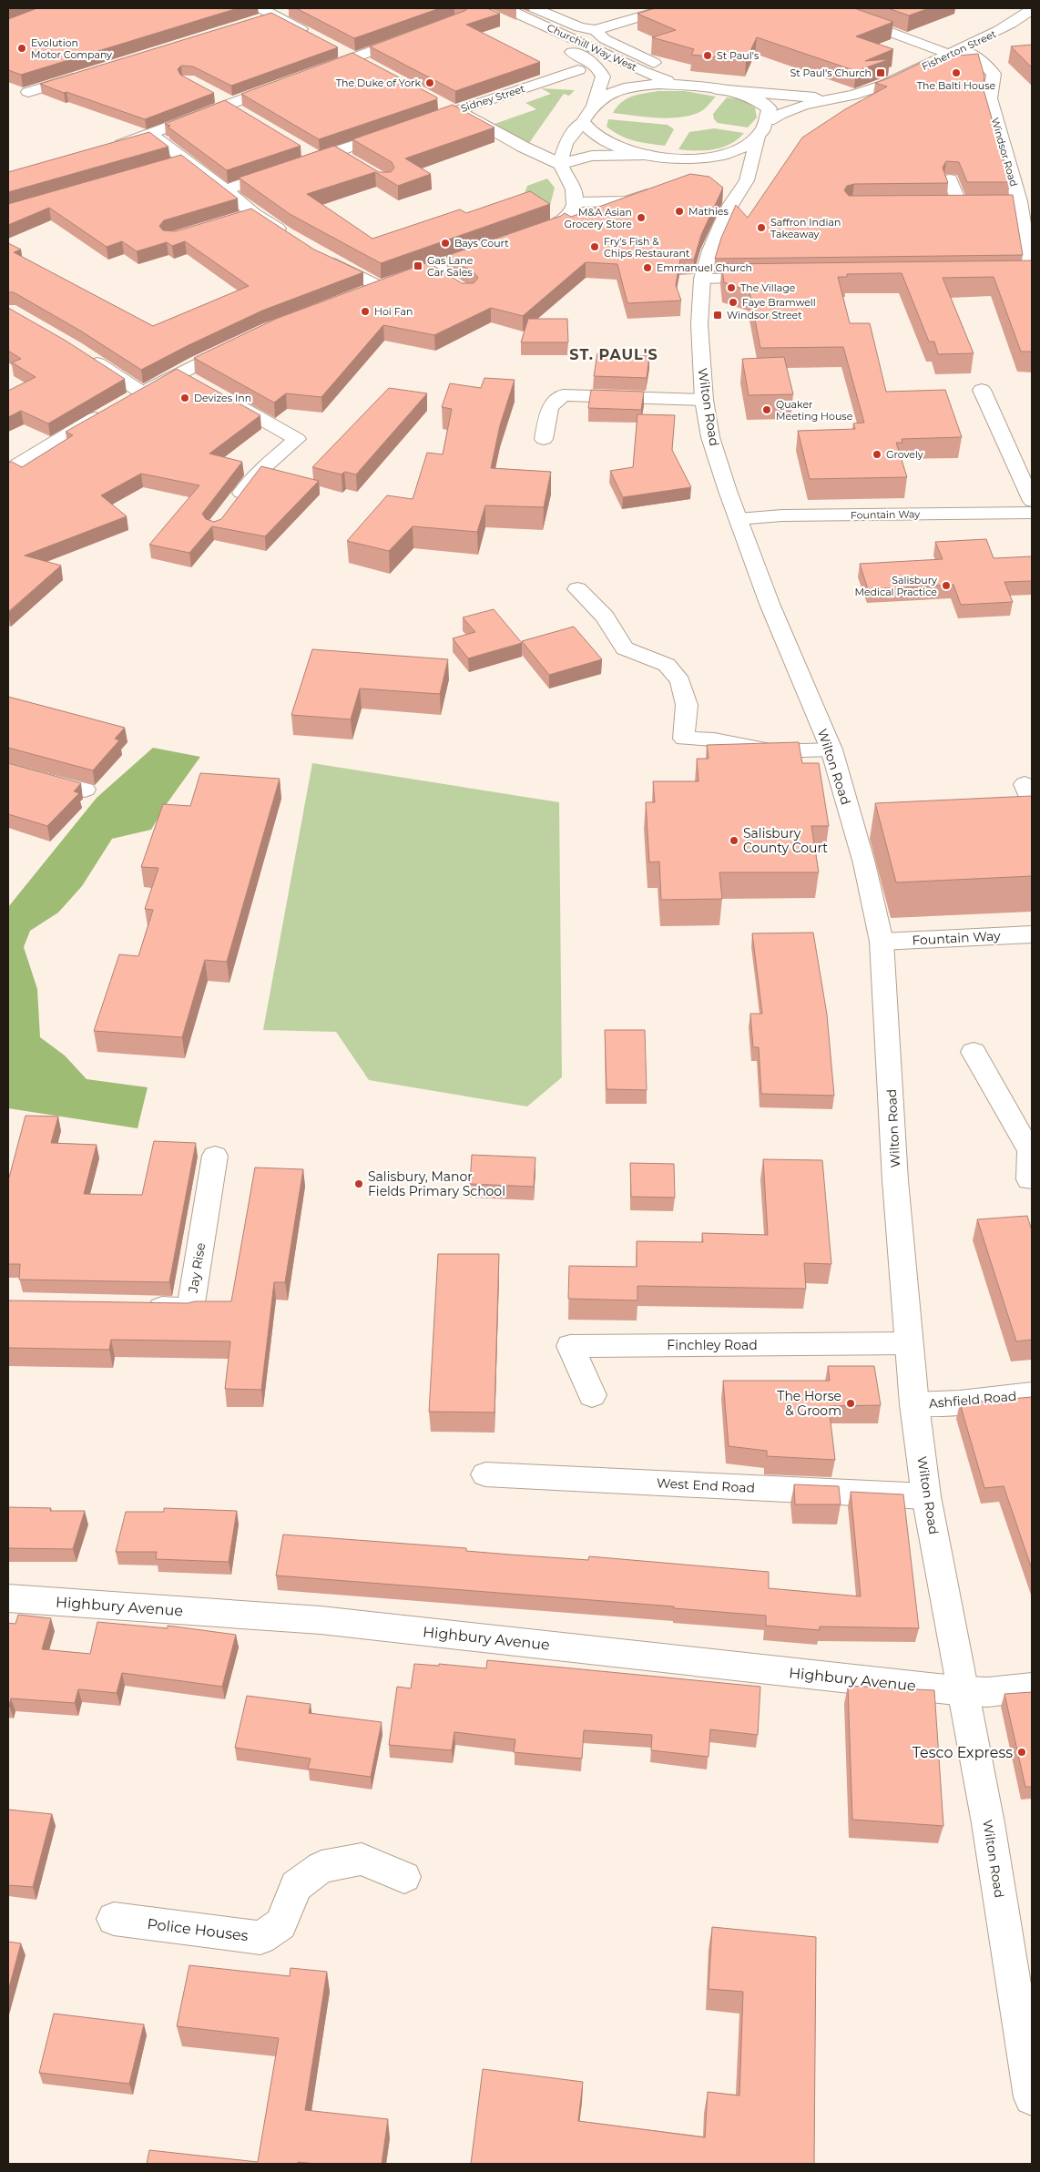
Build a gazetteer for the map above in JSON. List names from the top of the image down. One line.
{"streets":{"main road":["Churchill Way West","Fisherton Street","Sidney Street","Windsor Road","Wilton Road","Fountain Way","Jay Rise","Finchley Road","Ashfield Road","West End Road","Highbury Avenue","Police Houses"]},"crossings":[["Fisherton Street","Windsor Road"],["Wilton Road","Fountain Way"],["Wilton Road","Finchley Road"],["Wilton Road","Ashfield Road"],["Wilton Road","West End Road"],["Wilton Road","Highbury Avenue"]],"districts":["ST. PAUL'S"],"places":{"other":["Evolution Motor Company","St Paul's","The Balti House","The Duke of York","Mathies","M&A Asian Grocery Store","Saffron Indian Takeaway","Bays Court","Fry's Fish & Chips Restaurant","Emmanuel Church","The Village","Faye Bramwell","Hoi Fan","Devizes Inn","Quaker Meeting House","Grovely","Salisbury Medical Practice","Salisbury County Court","Salisbury, Manor Fields Primary School","The Horse & Groom","Tesco Express"],"transit":["St Paul's Church","Gas Lane Car Sales","Windsor Street"]}}
